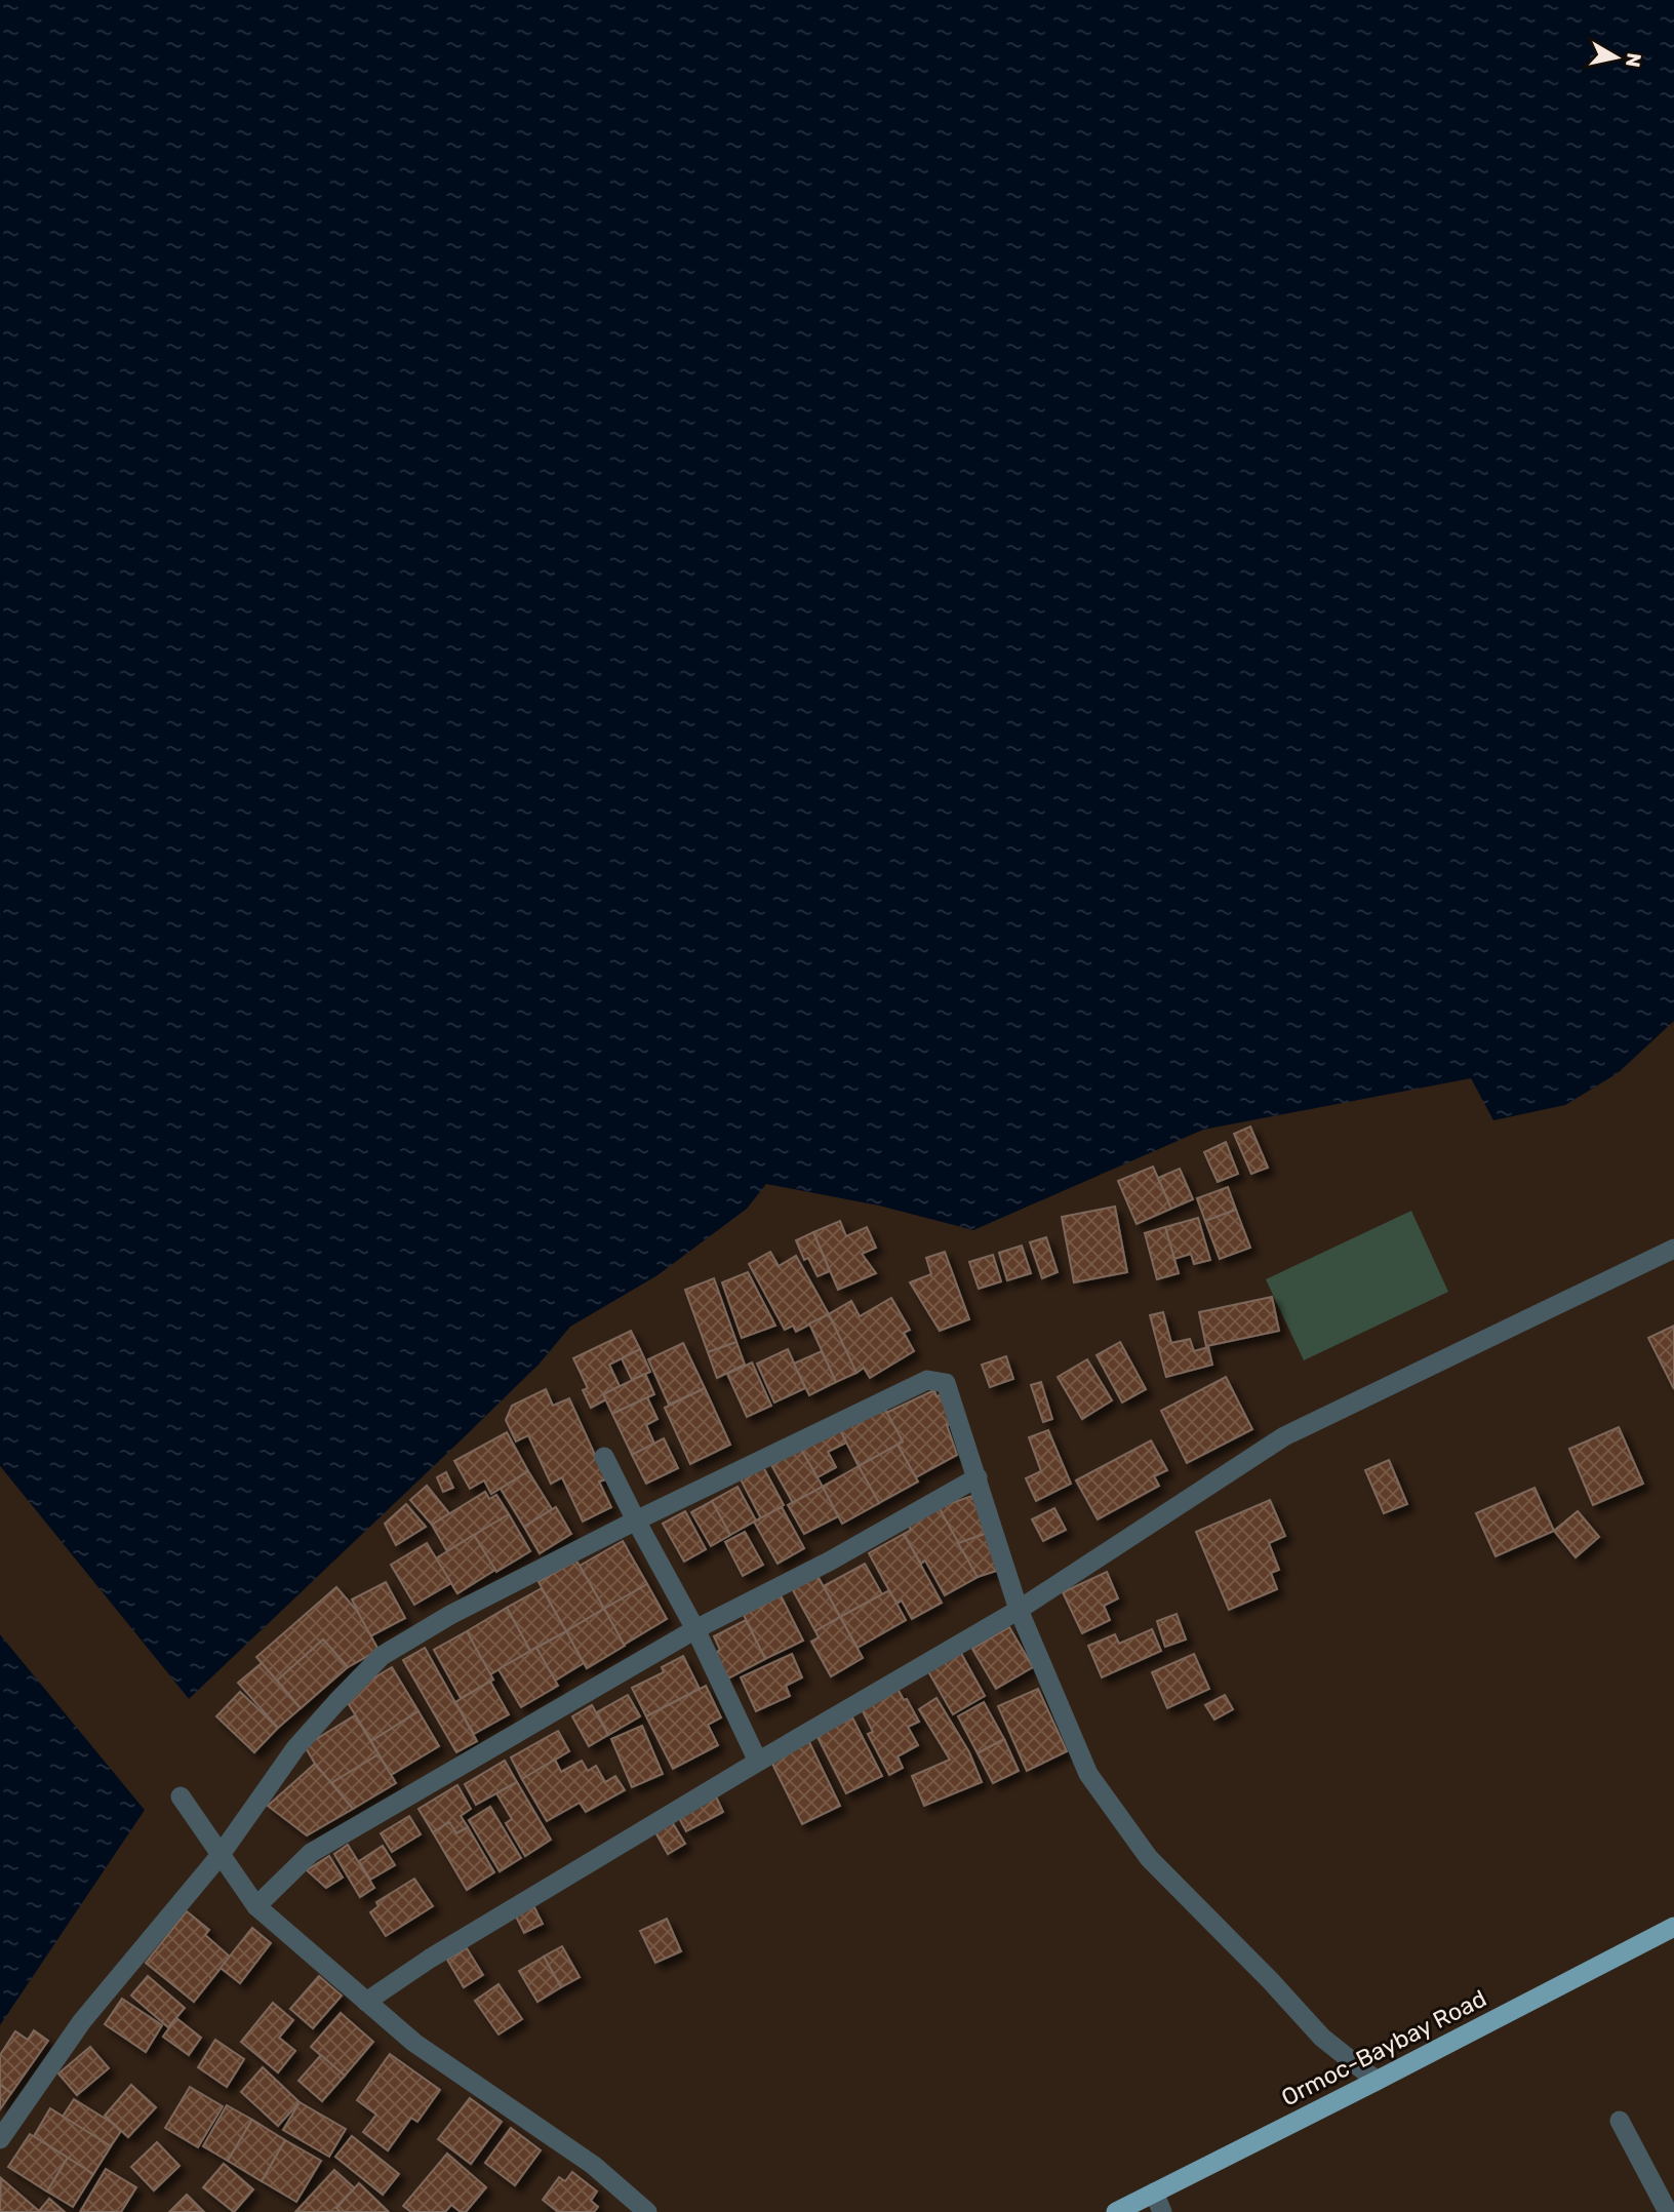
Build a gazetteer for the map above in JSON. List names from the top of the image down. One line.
{"streets":{"highway":["Ormoc-Baybay Road"]},"north":"right"}
